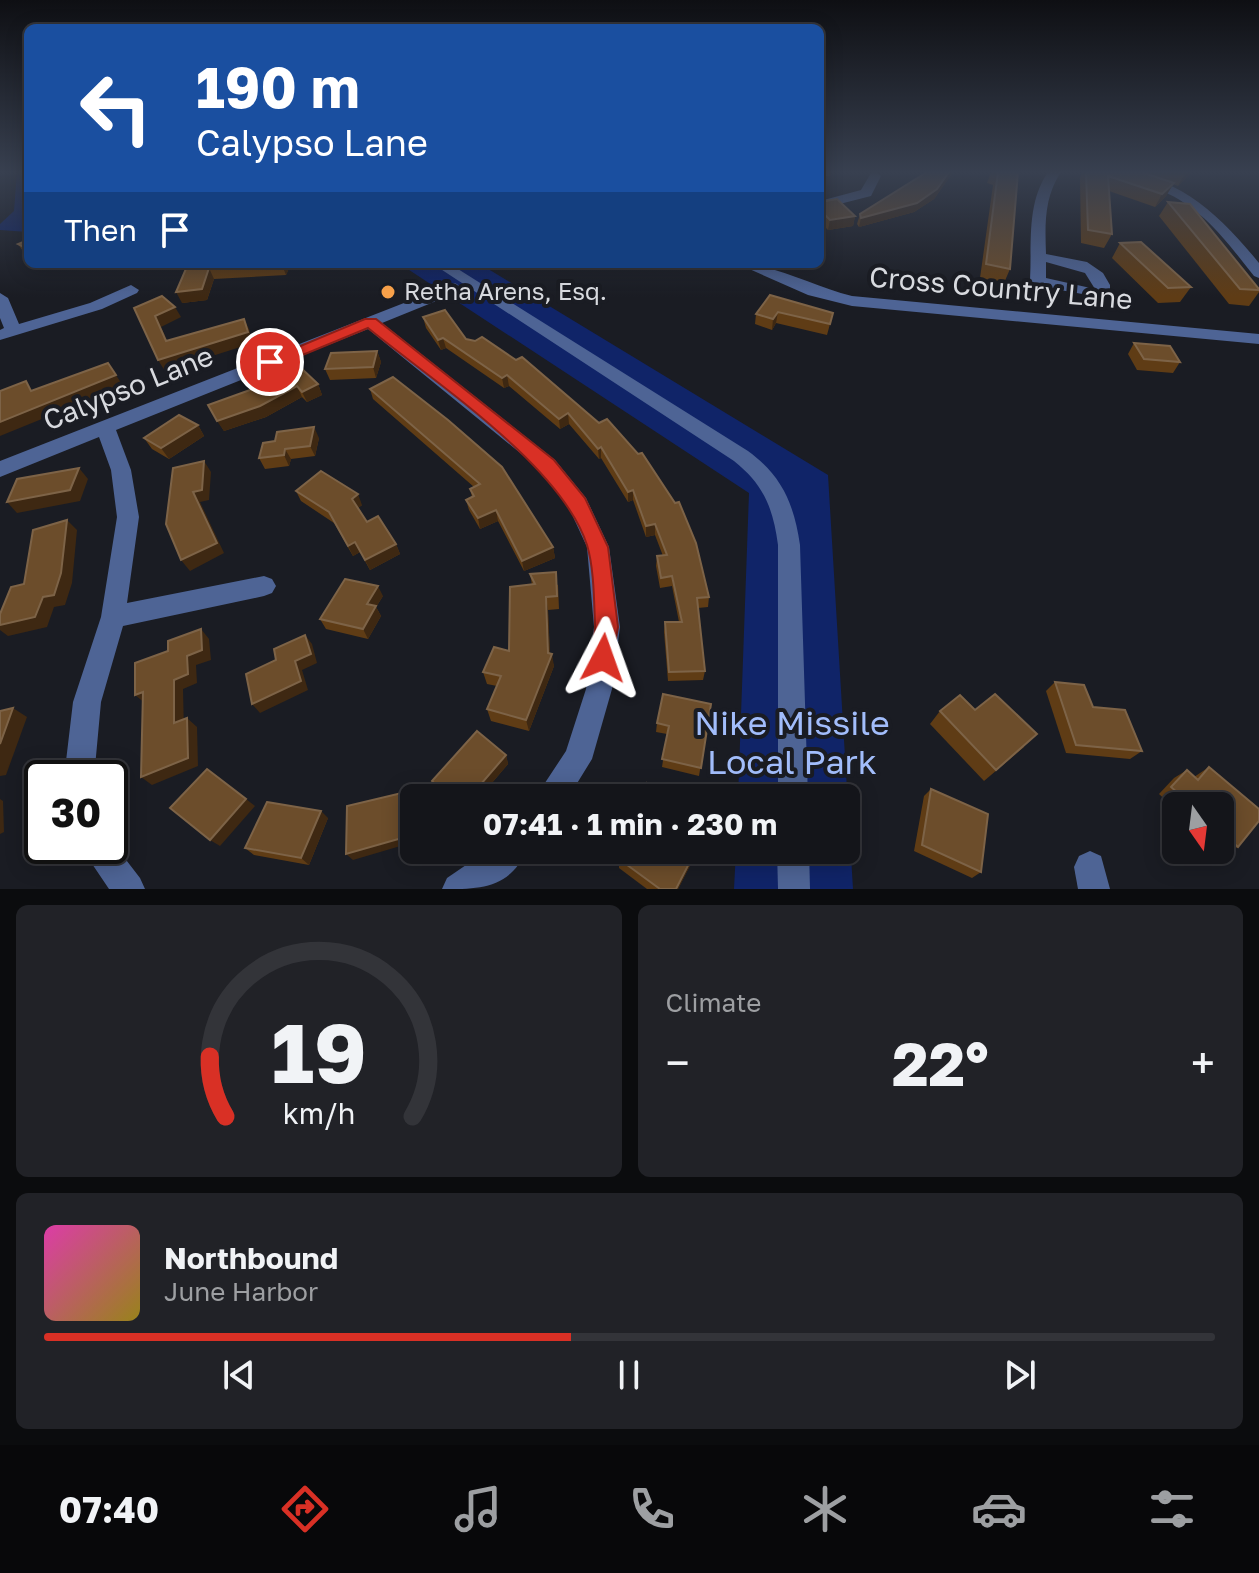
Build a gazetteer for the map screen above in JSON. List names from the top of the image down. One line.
{"streets":{"street":["Cross Country Lane","Calypso Lane"]},"parks":["Nike Missile Local Park"],"places":["Retha Arens, Esq."],"north":"bottom","page":{"turn":["190 m","Calypso Lane"],"then":"Then","limit":"30","trip":"07:41 · 1 min · 230 m","tile":"Climate","heat":["−","22°","+"],"song":["Northbound","June Harbor"],"tabs":"07:40","gauge":["19","km/h"]}}
